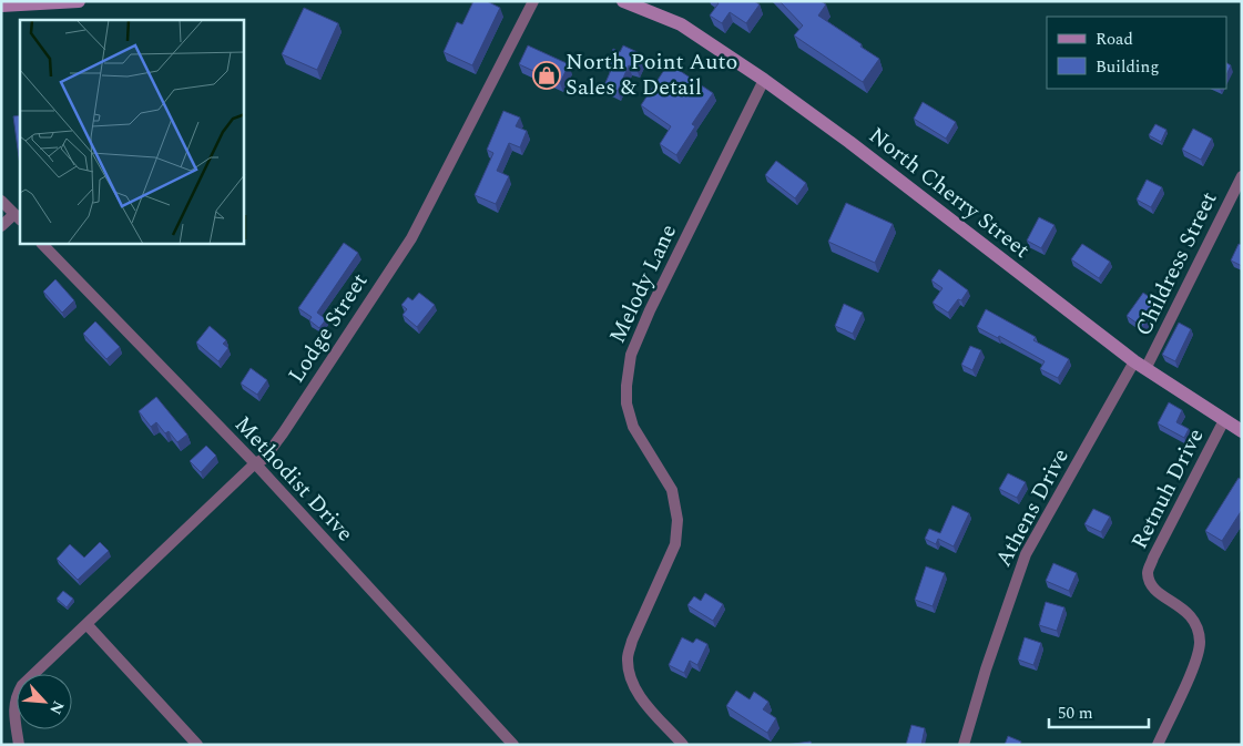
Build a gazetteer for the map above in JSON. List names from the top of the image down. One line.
{"streets":{"main road":["North Cherry Street"],"street":["Childress Street","Melody Lane","Lodge Street","Methodist Drive","Retnuh Drive","Athens Drive"]},"crossings":[["North Cherry Street","Childress Street"],["North Cherry Street","Melody Lane"],["North Cherry Street","Retnuh Drive"],["North Cherry Street","Athens Drive"],["Childress Street","Athens Drive"],["Lodge Street","Methodist Drive"]],"places":{"shop":["North Point Auto Sales & Detail"]},"legend":["Road","Building"],"scale_bar":"50 m","north":"bottom right"}
